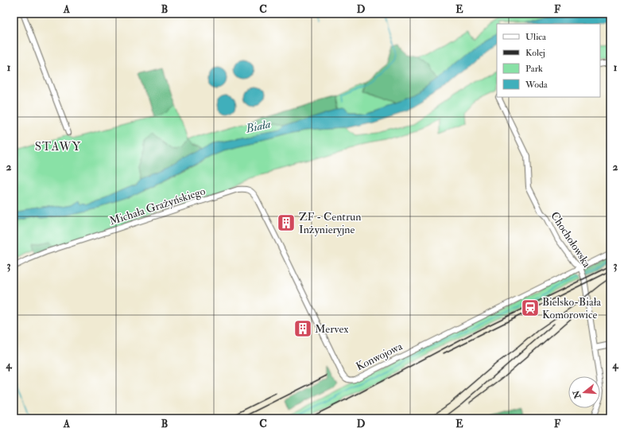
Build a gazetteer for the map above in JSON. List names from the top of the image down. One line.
{"streets":{"street":["Michała Grażyńskiego","Chochołowska","Konwojowa"]},"crossings":[["Michała Grażyńskiego","Konwojowa"],["Chochołowska","Konwojowa"]],"districts":["STAWY"],"water":["Biała"],"places":{"building":["ZF - Centrun Inżynieryjne","Mervex"],"station":["Bielsko-Biała Komorowice"]},"legend":["Ulica","Kolej","Park","Woda"],"north":"left","grid":{"columns":["A","B","C","D","E","F"],"rows":["1","2","3","4"]}}
